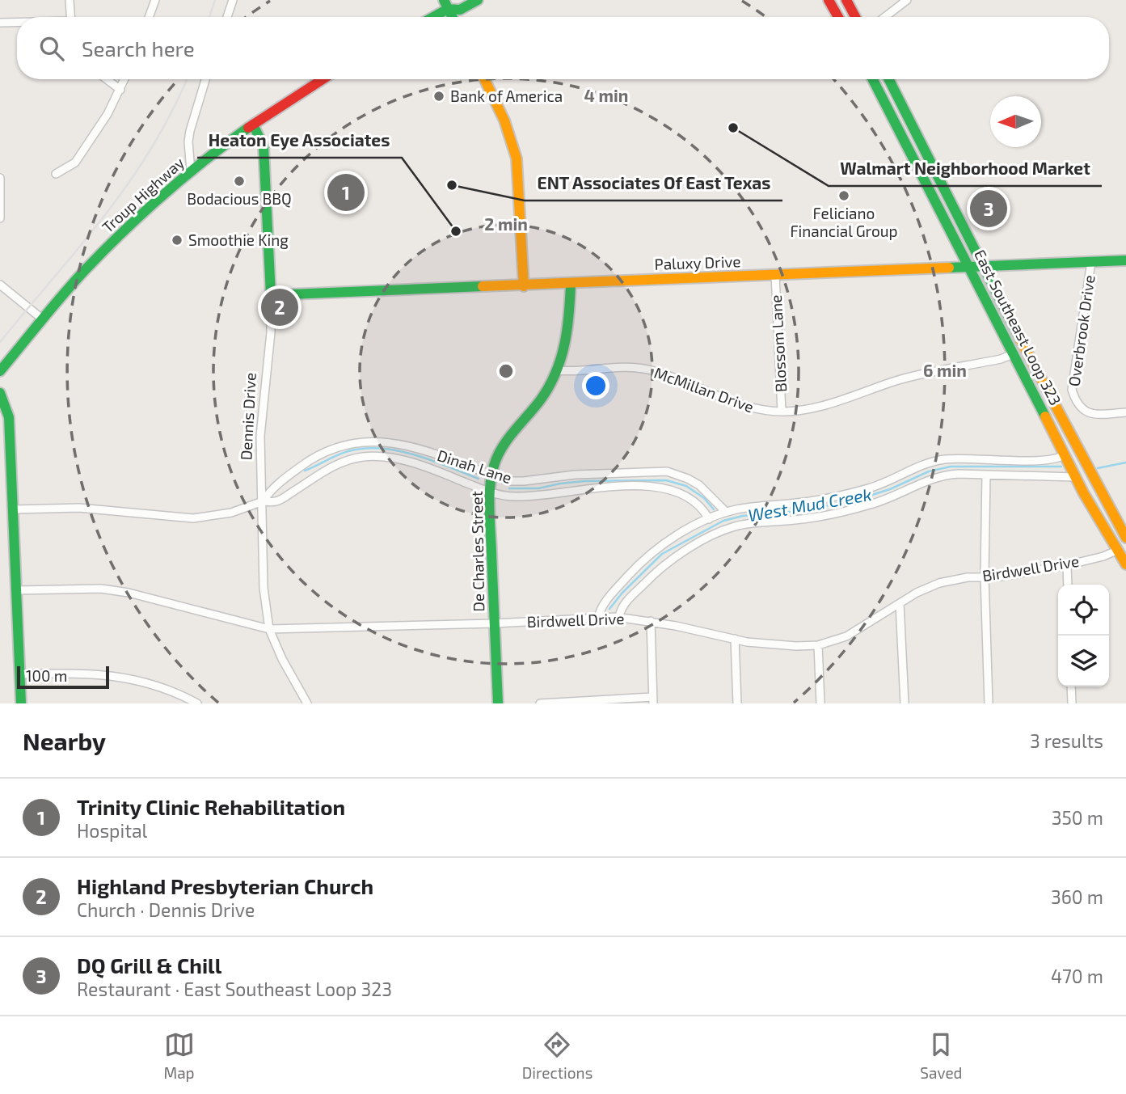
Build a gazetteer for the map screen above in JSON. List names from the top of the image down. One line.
{"streets":{"main road":["Troup Highway","Paluxy Drive","East Southeast Loop 323","Dennis Drive","De Charles Street"],"street":["Overbrook Drive","Blossom Lane","McMillan Drive","Dinah Lane","Birdwell Drive"]},"crossings":[["Troup Highway","Dennis Drive"],["Paluxy Drive","East Southeast Loop 323"],["Paluxy Drive","Overbrook Drive"],["Paluxy Drive","Blossom Lane"],["Paluxy Drive","Dennis Drive"],["Paluxy Drive","De Charles Street"],["East Southeast Loop 323","McMillan Drive"],["East Southeast Loop 323","Birdwell Drive"],["Blossom Lane","McMillan Drive"],["McMillan Drive","De Charles Street"],["Dennis Drive","Dinah Lane"],["Dennis Drive","Birdwell Drive"],["Dinah Lane","De Charles Street"],["De Charles Street","Birdwell Drive"]],"water":["West Mud Creek"],"places":["Bank of America","Walmart Neighborhood Market","Bodacious BBQ","ENT Associates Of East Texas","Feliciano Financial Group","Heaton Eye Associates","Smoothie King"],"scale_bar":"100 m","north":"left","page":{"search":"Search here","pins":["1","3","2"],"scale":"100 m","heading":["Nearby","3 results"],"list":[{"mark":"1","name":"Trinity Clinic Rehabilitation","note":"Hospital","value":"350 m"},{"mark":"2","name":"Highland Presbyterian Church","note":"Church · Dennis Drive","value":"360 m"},{"mark":"3","name":"DQ Grill & Chill","note":"Restaurant · East Southeast Loop 323","value":"470 m"}],"nav":["Map","Directions","Saved"]},"rings":["4 min","2 min","6 min"]}
